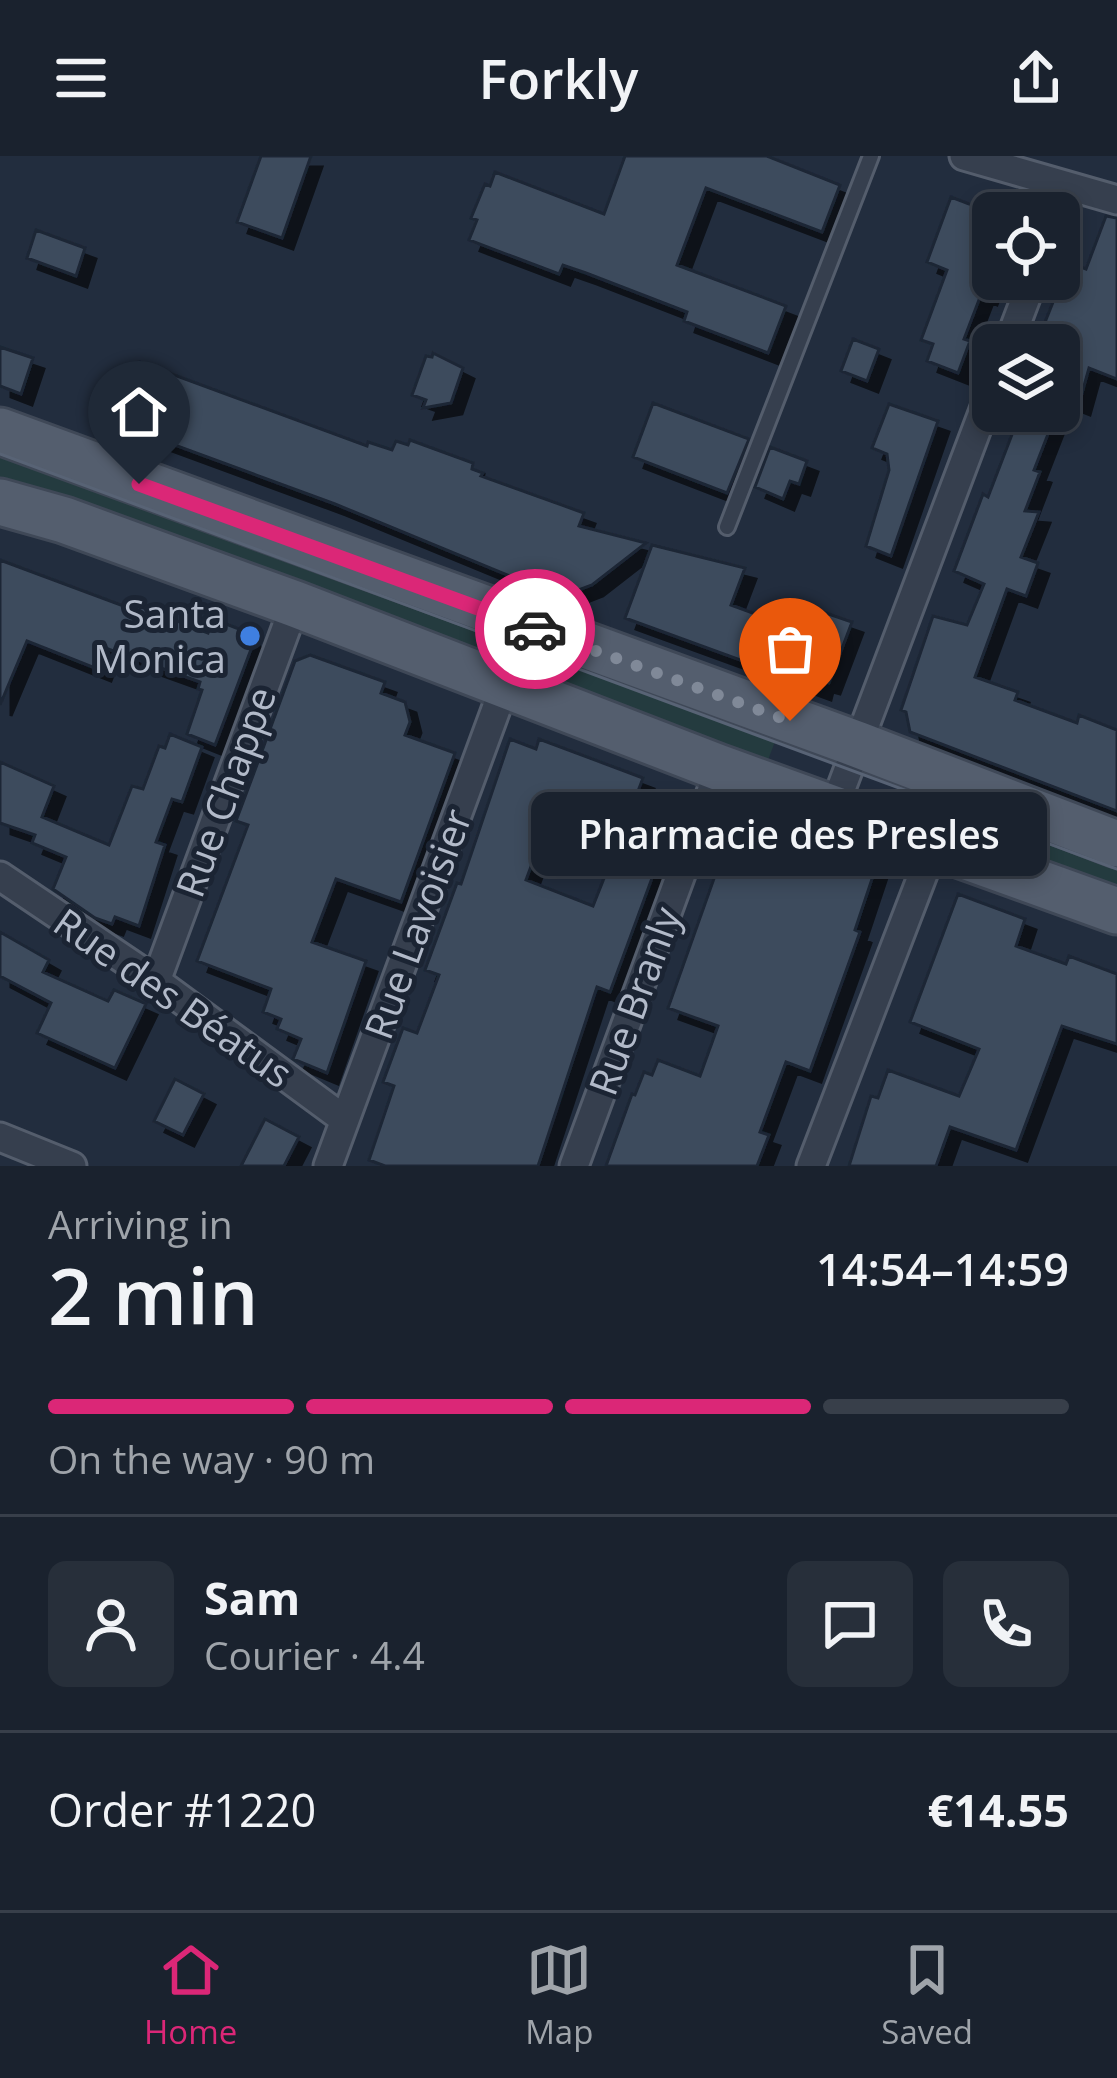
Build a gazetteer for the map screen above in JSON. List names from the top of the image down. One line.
{"streets":{"street":["Rue Chappe","Rue Lavoisier","Rue des Béatus","Rue Branly"]},"crossings":[["Rue Chappe","Rue des Béatus"],["Rue Lavoisier","Rue des Béatus"]],"places":["Santa Monica","Pharmacie des Presles"],"page":{"header":"Forkly","bubble":"Pharmacie des Presles","heading":["2 min","Arriving in","14:54–14:59"],"panel":["Sam","Courier · 4.4","Order #1220","€14.55"],"bar":"On the way · 90 m","tabs":["Home","Map","Saved"]}}
